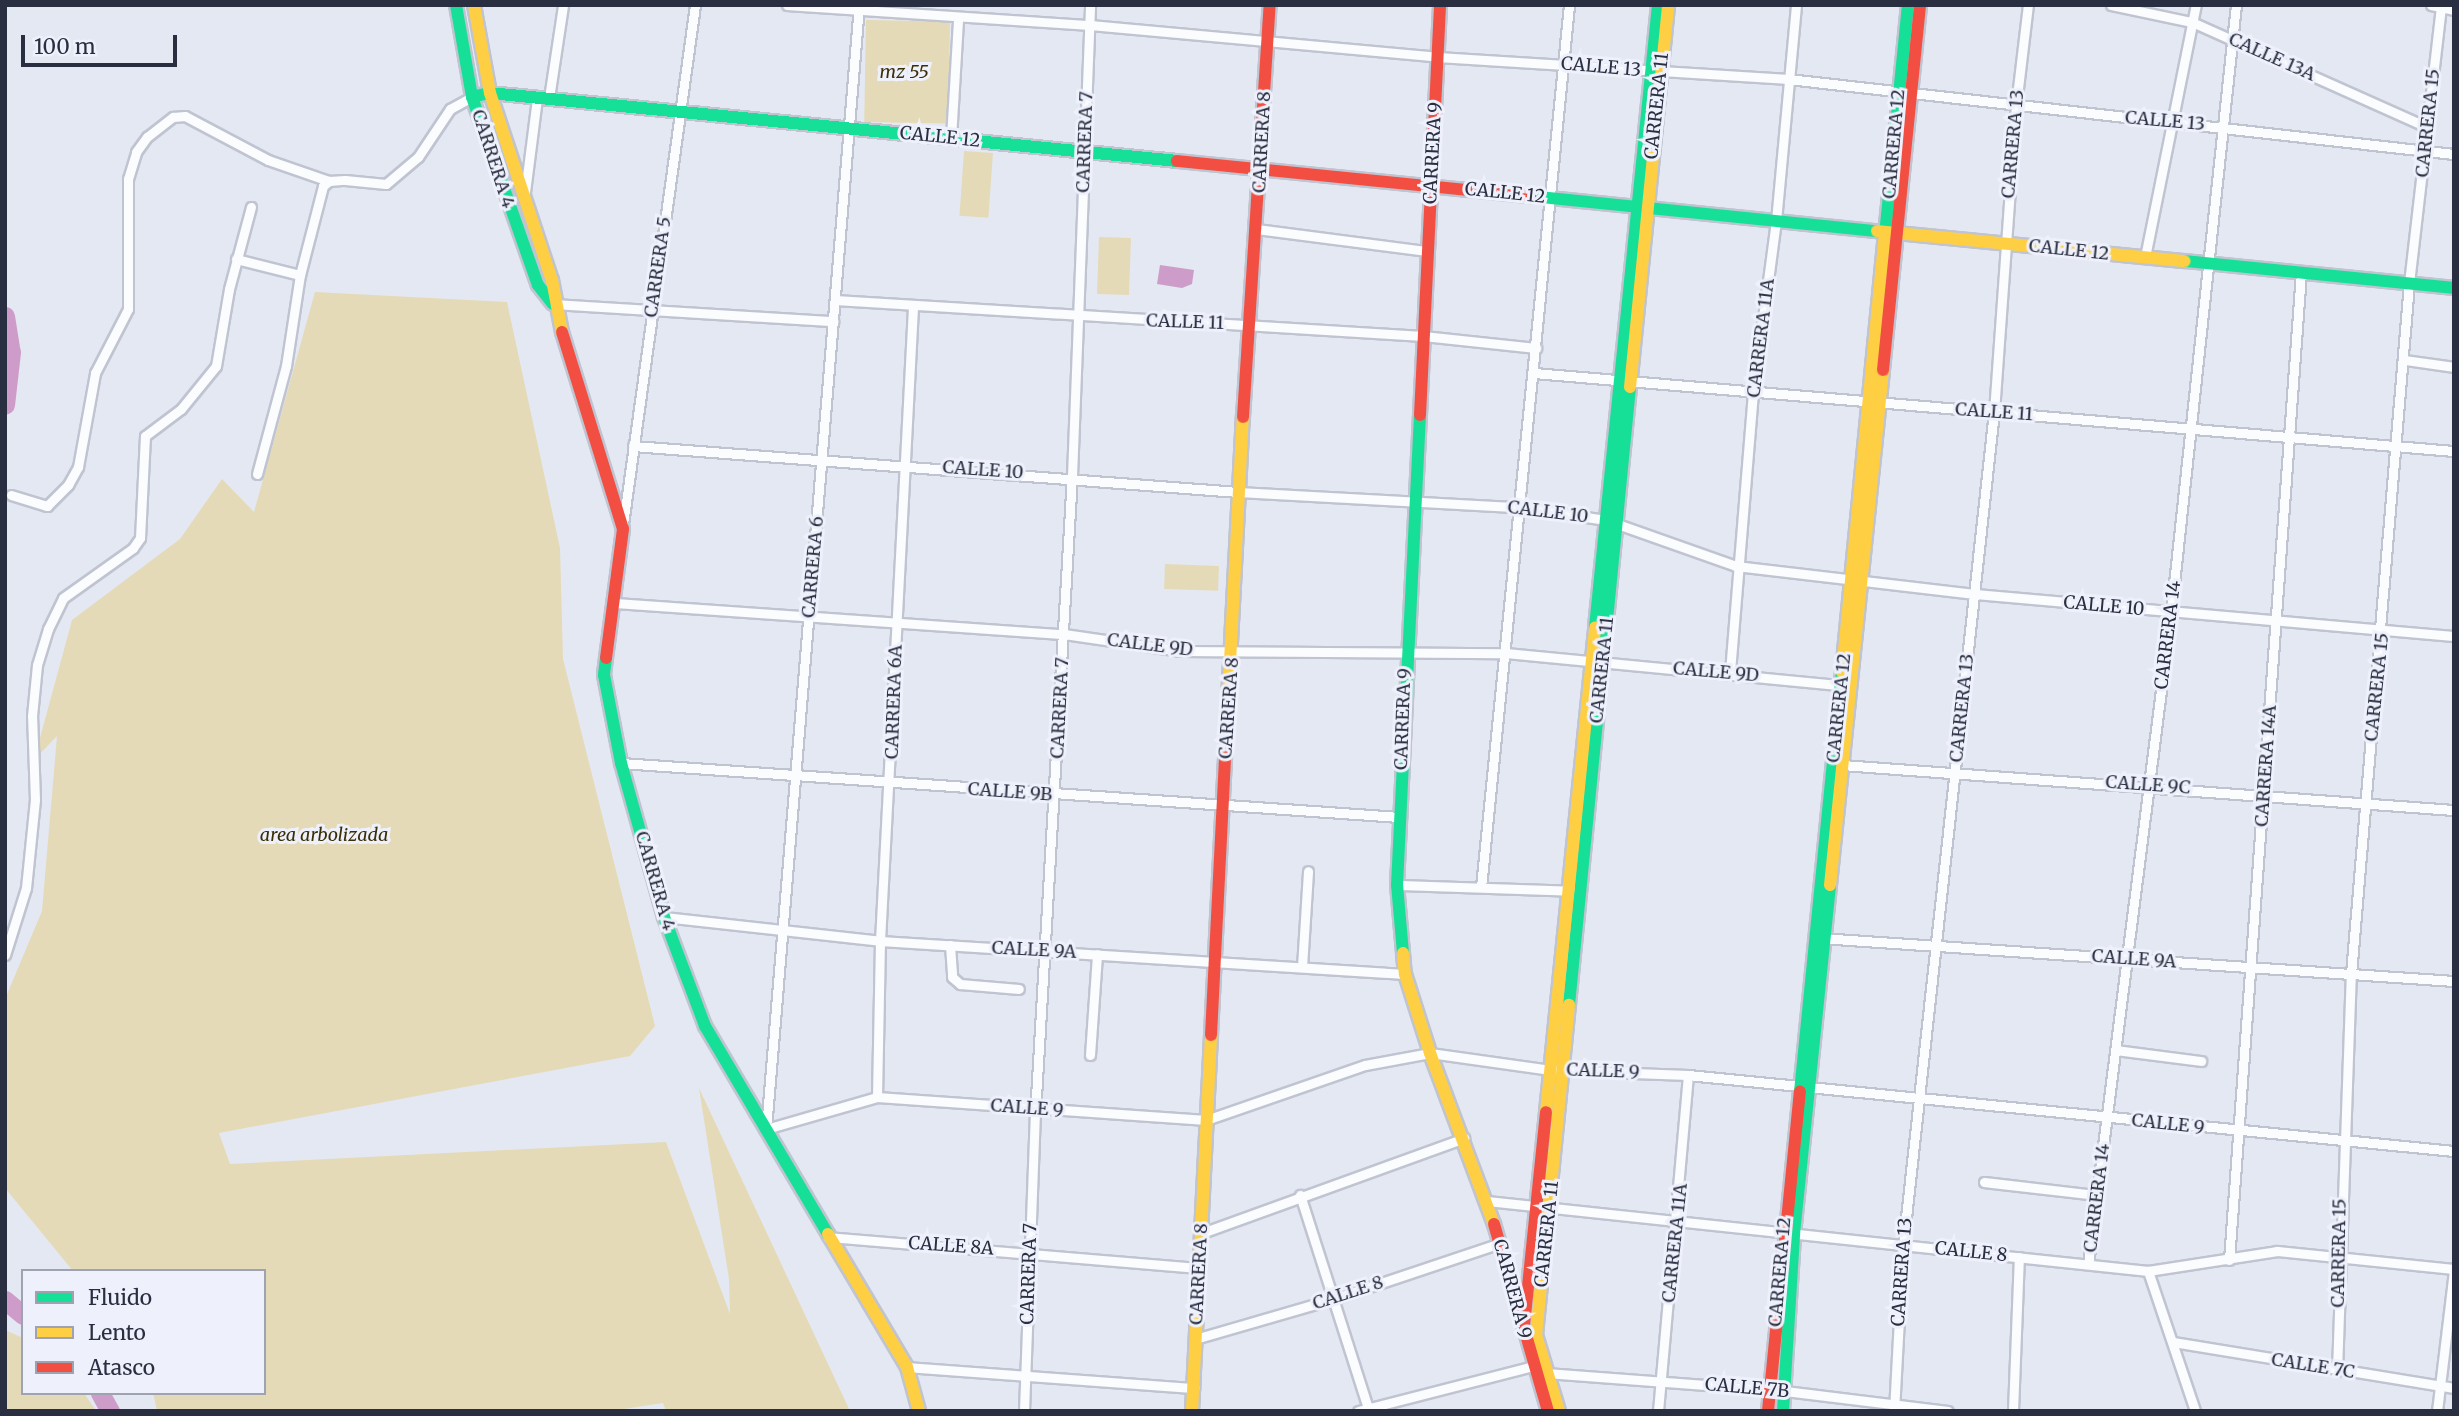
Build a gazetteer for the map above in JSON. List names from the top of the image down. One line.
{"streets":{"street":["CALLE 13A","CALLE 13","CARRERA 11","CARRERA 15","CALLE 12","CARRERA 7","CARRERA 8","CARRERA 12","CARRERA 13","CARRERA 9","CARRERA 4","CARRERA 5","CALLE 11","CARRERA 11A","CALLE 10","CARRERA 6","CARRERA 14","CALLE 9D","CARRERA 6A","CARRERA 14A","CALLE 9C","CALLE 9B","CALLE 9A","CALLE 9","CALLE 8A","CALLE 8","CALLE 7C","CALLE 7B"]},"crossings":[["CALLE 13A","CARRERA 15"],["CALLE 13A","CARRERA 14"],["CALLE 13","CARRERA 11"],["CALLE 13","CARRERA 15"],["CALLE 13","CARRERA 7"],["CALLE 13","CARRERA 8"],["CALLE 13","CARRERA 12"],["CALLE 13","CARRERA 13"],["CALLE 13","CARRERA 9"],["CALLE 13","CARRERA 11A"],["CALLE 13","CARRERA 6"],["CALLE 13","CARRERA 14"],["CARRERA 11","CALLE 12"],["CARRERA 11","CARRERA 9"],["CARRERA 11","CALLE 11"],["CARRERA 11","CALLE 10"],["CARRERA 11","CALLE 9D"],["CARRERA 11","CALLE 9"],["CARRERA 11","CALLE 8"],["CARRERA 15","CALLE 12"],["CARRERA 15","CALLE 11"],["CARRERA 15","CALLE 10"],["CARRERA 15","CALLE 9C"],["CARRERA 15","CALLE 9A"],["CARRERA 15","CALLE 9"],["CARRERA 15","CALLE 8"],["CARRERA 15","CALLE 7C"],["CALLE 12","CARRERA 7"],["CALLE 12","CARRERA 8"],["CALLE 12","CARRERA 12"],["CALLE 12","CARRERA 13"],["CALLE 12","CARRERA 9"],["CALLE 12","CARRERA 4"],["CALLE 12","CARRERA 5"],["CALLE 12","CARRERA 11A"],["CALLE 12","CARRERA 6"],["CALLE 12","CARRERA 14"],["CALLE 12","CARRERA 14A"],["CARRERA 7","CALLE 11"],["CARRERA 7","CALLE 10"],["CARRERA 7","CALLE 9D"],["CARRERA 7","CALLE 9B"],["CARRERA 7","CALLE 9A"],["CARRERA 7","CALLE 9"],["CARRERA 7","CALLE 8A"],["CARRERA 8","CALLE 11"],["CARRERA 8","CALLE 10"],["CARRERA 8","CALLE 9D"],["CARRERA 8","CALLE 9B"],["CARRERA 8","CALLE 9A"],["CARRERA 8","CALLE 9"],["CARRERA 8","CALLE 8A"],["CARRERA 8","CALLE 8"],["CARRERA 12","CALLE 11"],["CARRERA 12","CALLE 10"],["CARRERA 12","CALLE 9D"],["CARRERA 12","CALLE 9C"],["CARRERA 12","CALLE 9A"],["CARRERA 12","CALLE 9"],["CARRERA 12","CALLE 8"],["CARRERA 12","CALLE 7B"],["CARRERA 13","CALLE 11"],["CARRERA 13","CALLE 10"],["CARRERA 13","CALLE 9C"],["CARRERA 13","CALLE 9A"],["CARRERA 13","CALLE 9"],["CARRERA 13","CALLE 8"],["CARRERA 13","CALLE 7B"],["CARRERA 9","CALLE 11"],["CARRERA 9","CALLE 10"],["CARRERA 9","CALLE 9D"],["CARRERA 9","CALLE 9B"],["CARRERA 9","CALLE 9A"],["CARRERA 9","CALLE 9"],["CARRERA 9","CALLE 8"],["CARRERA 9","CALLE 7B"],["CARRERA 4","CARRERA 5"],["CARRERA 4","CARRERA 6"],["CARRERA 4","CALLE 9D"],["CARRERA 4","CALLE 9B"],["CARRERA 4","CALLE 9A"],["CARRERA 4","CALLE 9"],["CARRERA 4","CALLE 8A"],["CARRERA 5","CALLE 10"],["CALLE 11","CARRERA 11A"],["CALLE 11","CARRERA 6"],["CALLE 11","CARRERA 14"],["CALLE 11","CARRERA 6A"],["CALLE 11","CARRERA 14A"],["CARRERA 11A","CALLE 10"],["CARRERA 11A","CALLE 9D"],["CARRERA 11A","CALLE 9"],["CARRERA 11A","CALLE 8"],["CARRERA 11A","CALLE 7B"],["CALLE 10","CARRERA 6"],["CALLE 10","CARRERA 14"],["CALLE 10","CARRERA 6A"],["CALLE 10","CARRERA 14A"],["CARRERA 6","CALLE 9D"],["CARRERA 6","CALLE 9B"],["CARRERA 6","CALLE 9A"],["CARRERA 6","CALLE 9"],["CARRERA 14","CALLE 9C"],["CARRERA 14","CALLE 9A"],["CARRERA 14","CALLE 9"],["CARRERA 14","CALLE 8"],["CALLE 9D","CARRERA 6A"],["CARRERA 6A","CALLE 9B"],["CARRERA 6A","CALLE 9A"],["CARRERA 6A","CALLE 9"],["CARRERA 14A","CALLE 9C"],["CARRERA 14A","CALLE 9A"],["CARRERA 14A","CALLE 9"],["CARRERA 14A","CALLE 8"]],"parks":["mz 55","area arbolizada"],"legend":["Fluido","Lento","Atasco"],"scale_bar":"100 m"}
